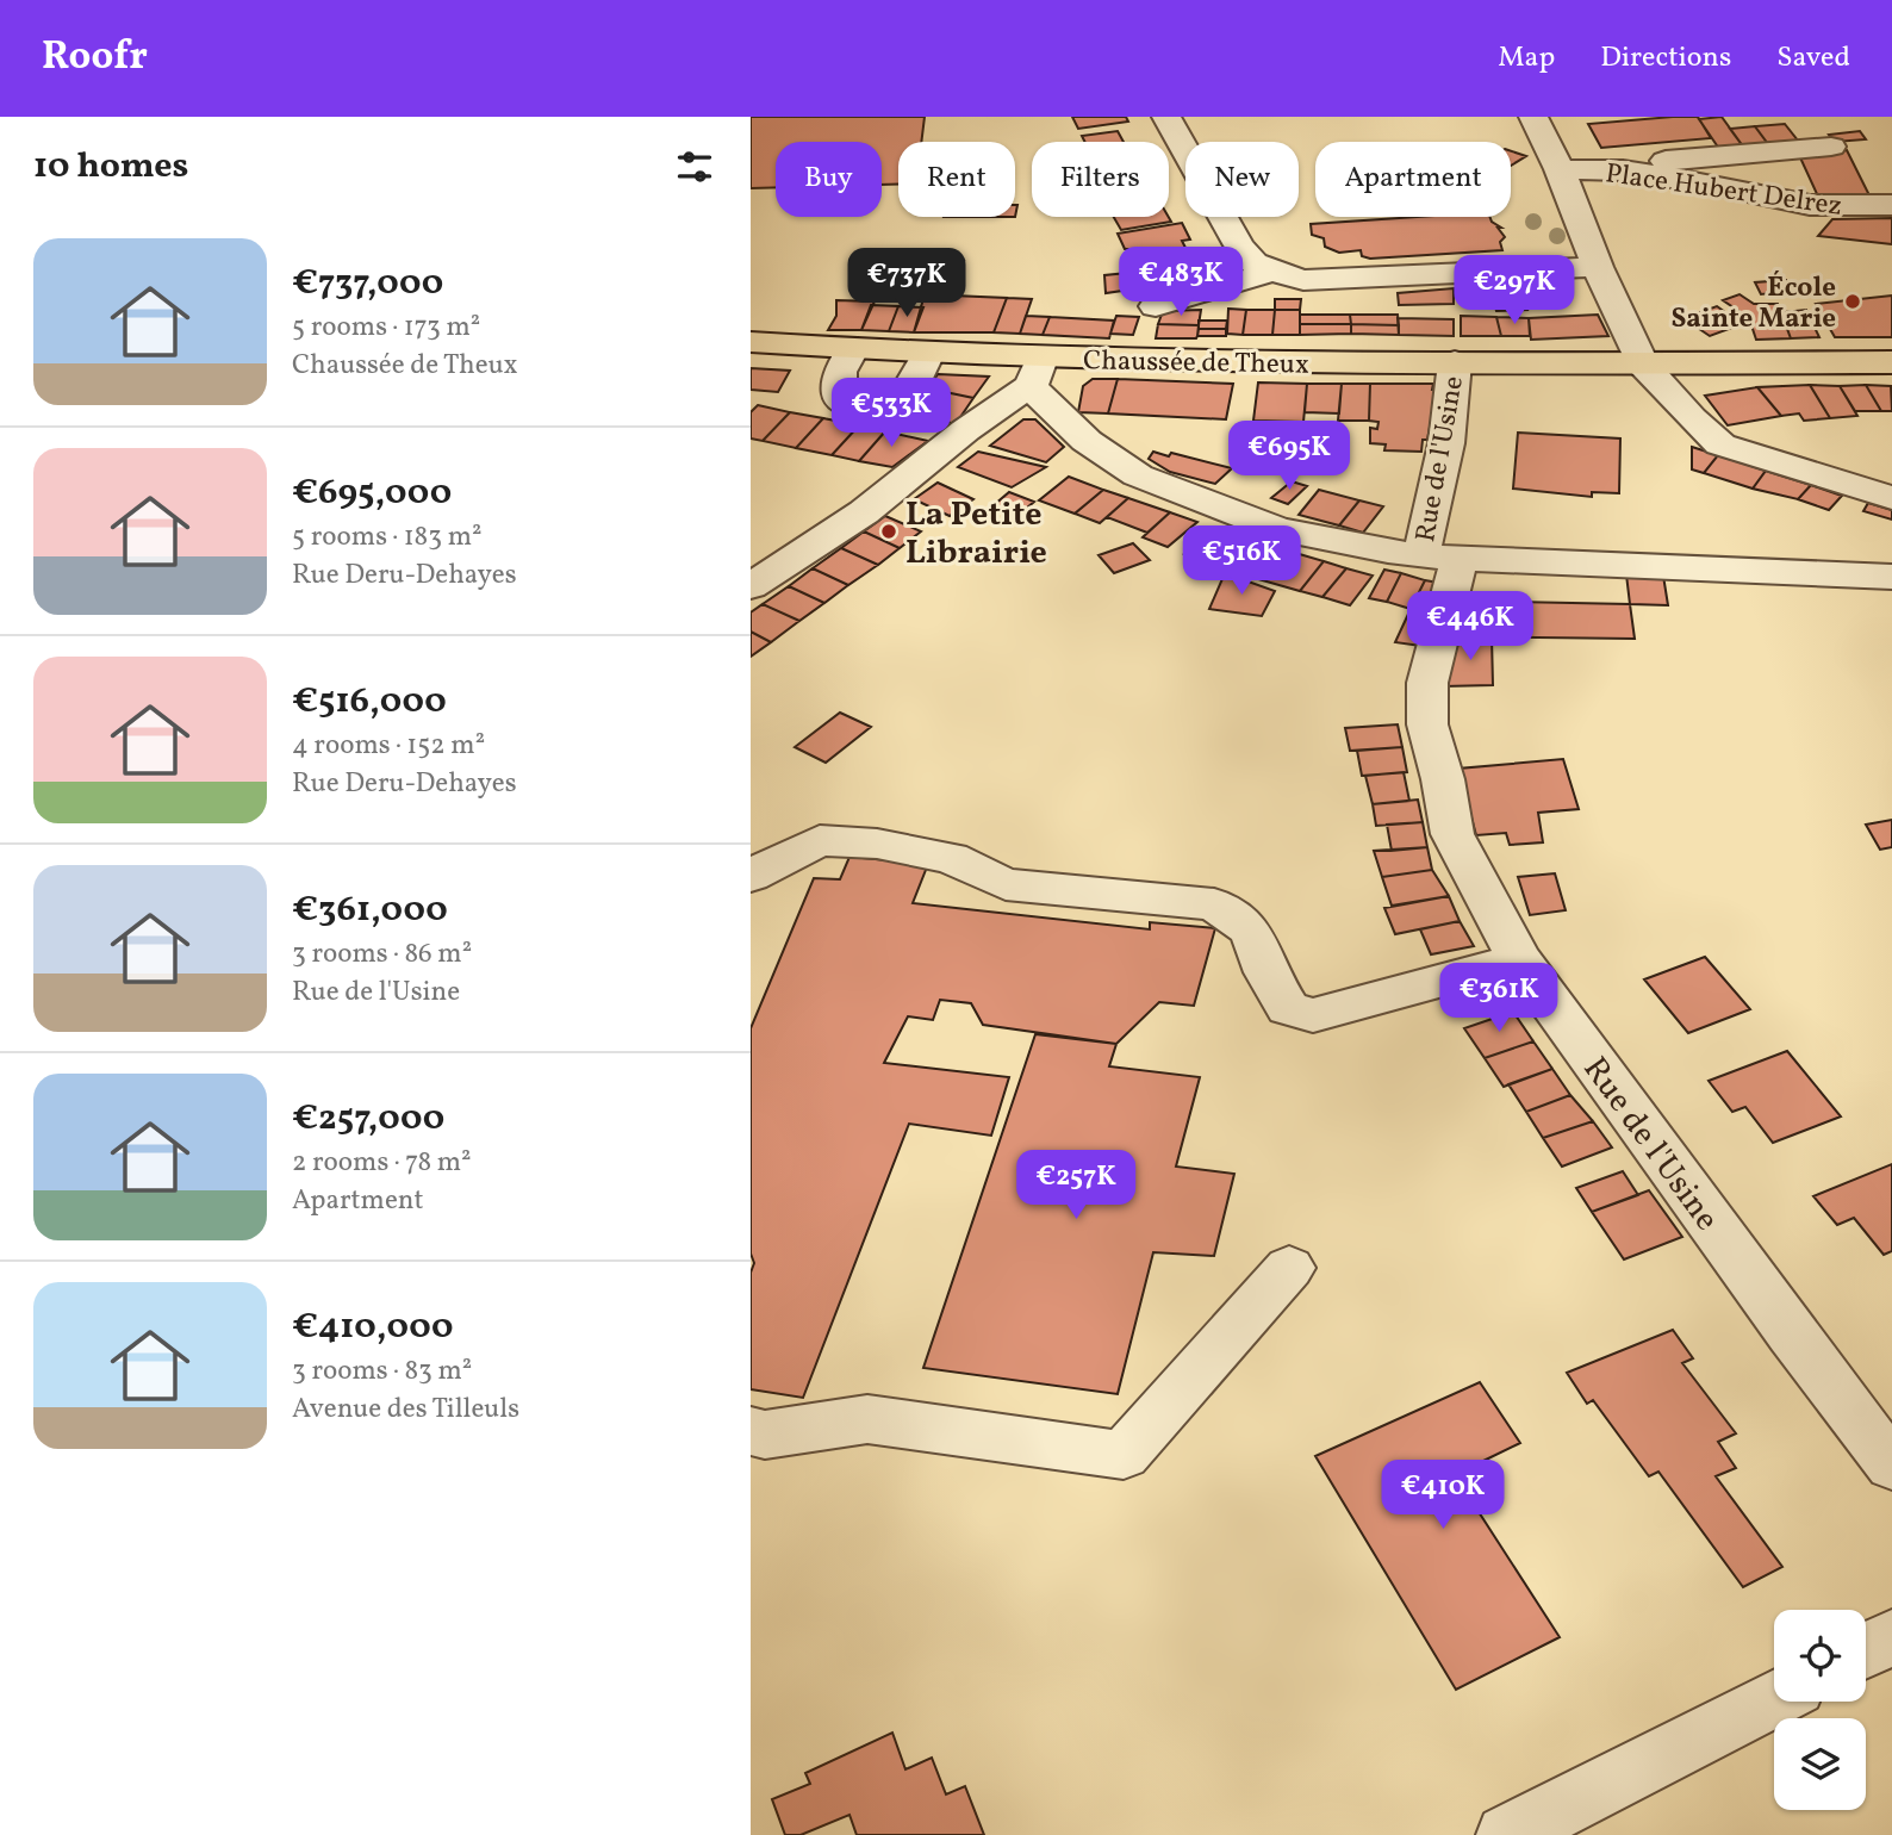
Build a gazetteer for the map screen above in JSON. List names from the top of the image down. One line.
{"streets":{"main road":["Chaussée de Theux"],"street":["Place Hubert Delrez","Rue de l'Usine"]},"crossings":[["Place Hubert Delrez","Chaussée de Theux"],["Chaussée de Theux","Rue de l'Usine"]],"places":["École Sainte Marie","La Petite Librairie"],"page":{"header":"Roofr","nav":["Map","Directions","Saved"],"heading":"10 homes","chip":["Buy","Rent","Filters","New","Apartment"],"list":[{"name":"€737,000","note":"5 rooms · 173 m² · Chaussée de Theux"},{"name":"€695,000","note":"5 rooms · 183 m² · Rue Deru-Dehayes"},{"name":"€516,000","note":"4 rooms · 152 m² · Rue Deru-Dehayes"},{"name":"€361,000","note":"3 rooms · 86 m² · Rue de l'Usine"},{"name":"€257,000","note":"2 rooms · 78 m² · Apartment"},{"name":"€410,000","note":"3 rooms · 83 m² · Avenue des Tilleuls"}],"price":["€483K","€737K","€297K","€533K","€695K","€516K","€446K","€361K","€257K","€410K"]}}
